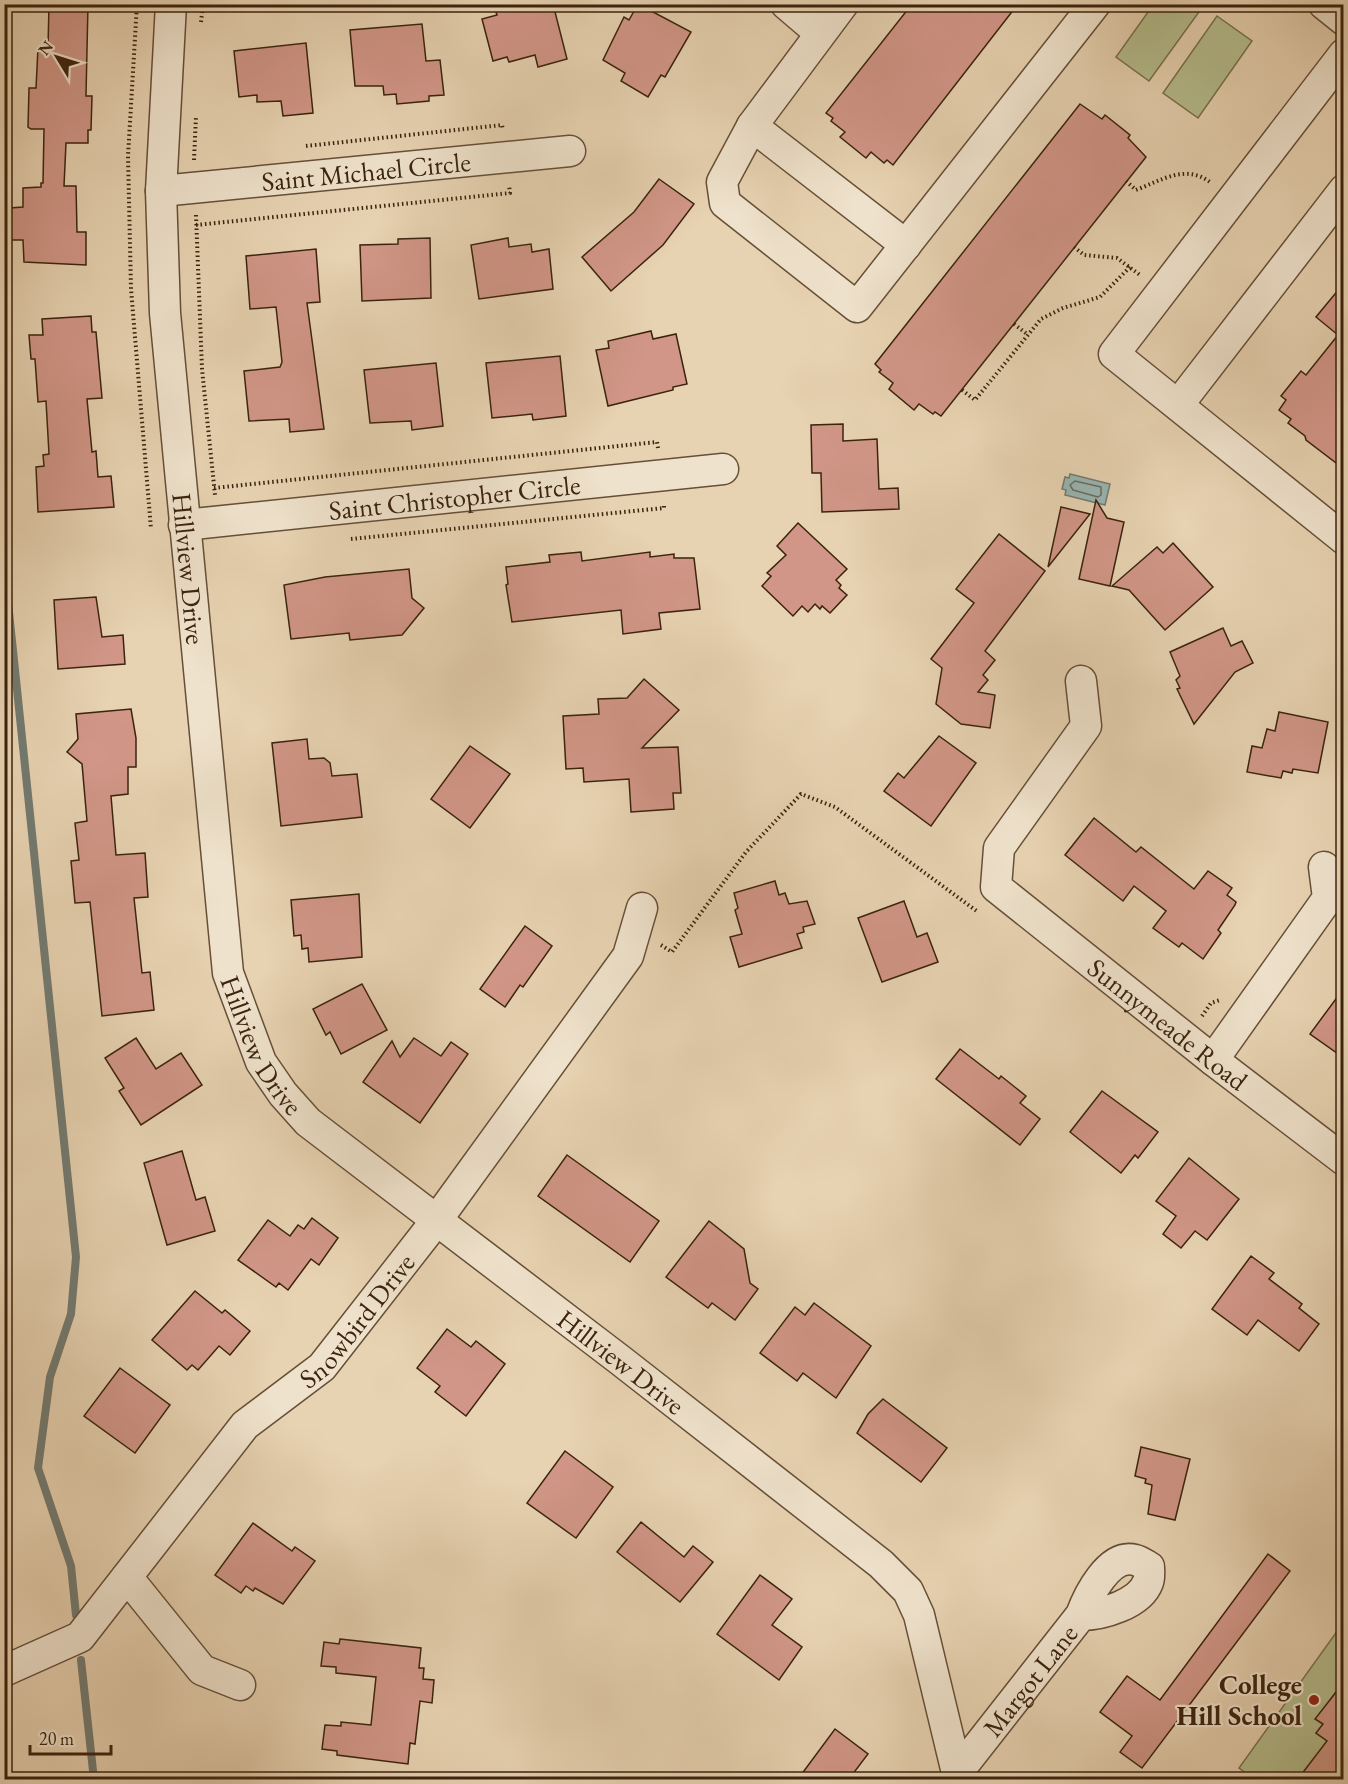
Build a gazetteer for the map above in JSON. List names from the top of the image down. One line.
{"streets":{"street":["Saint Michael Circle","Saint Christopher Circle","Hillview Drive","Sunnymeade Road","Snowbird Drive","Margot Lane"]},"crossings":[["Saint Michael Circle","Hillview Drive"],["Saint Christopher Circle","Hillview Drive"],["Hillview Drive","Snowbird Drive"],["Hillview Drive","Margot Lane"]],"places":["College Hill School"],"scale_bar":"20 m","north":"top left"}
